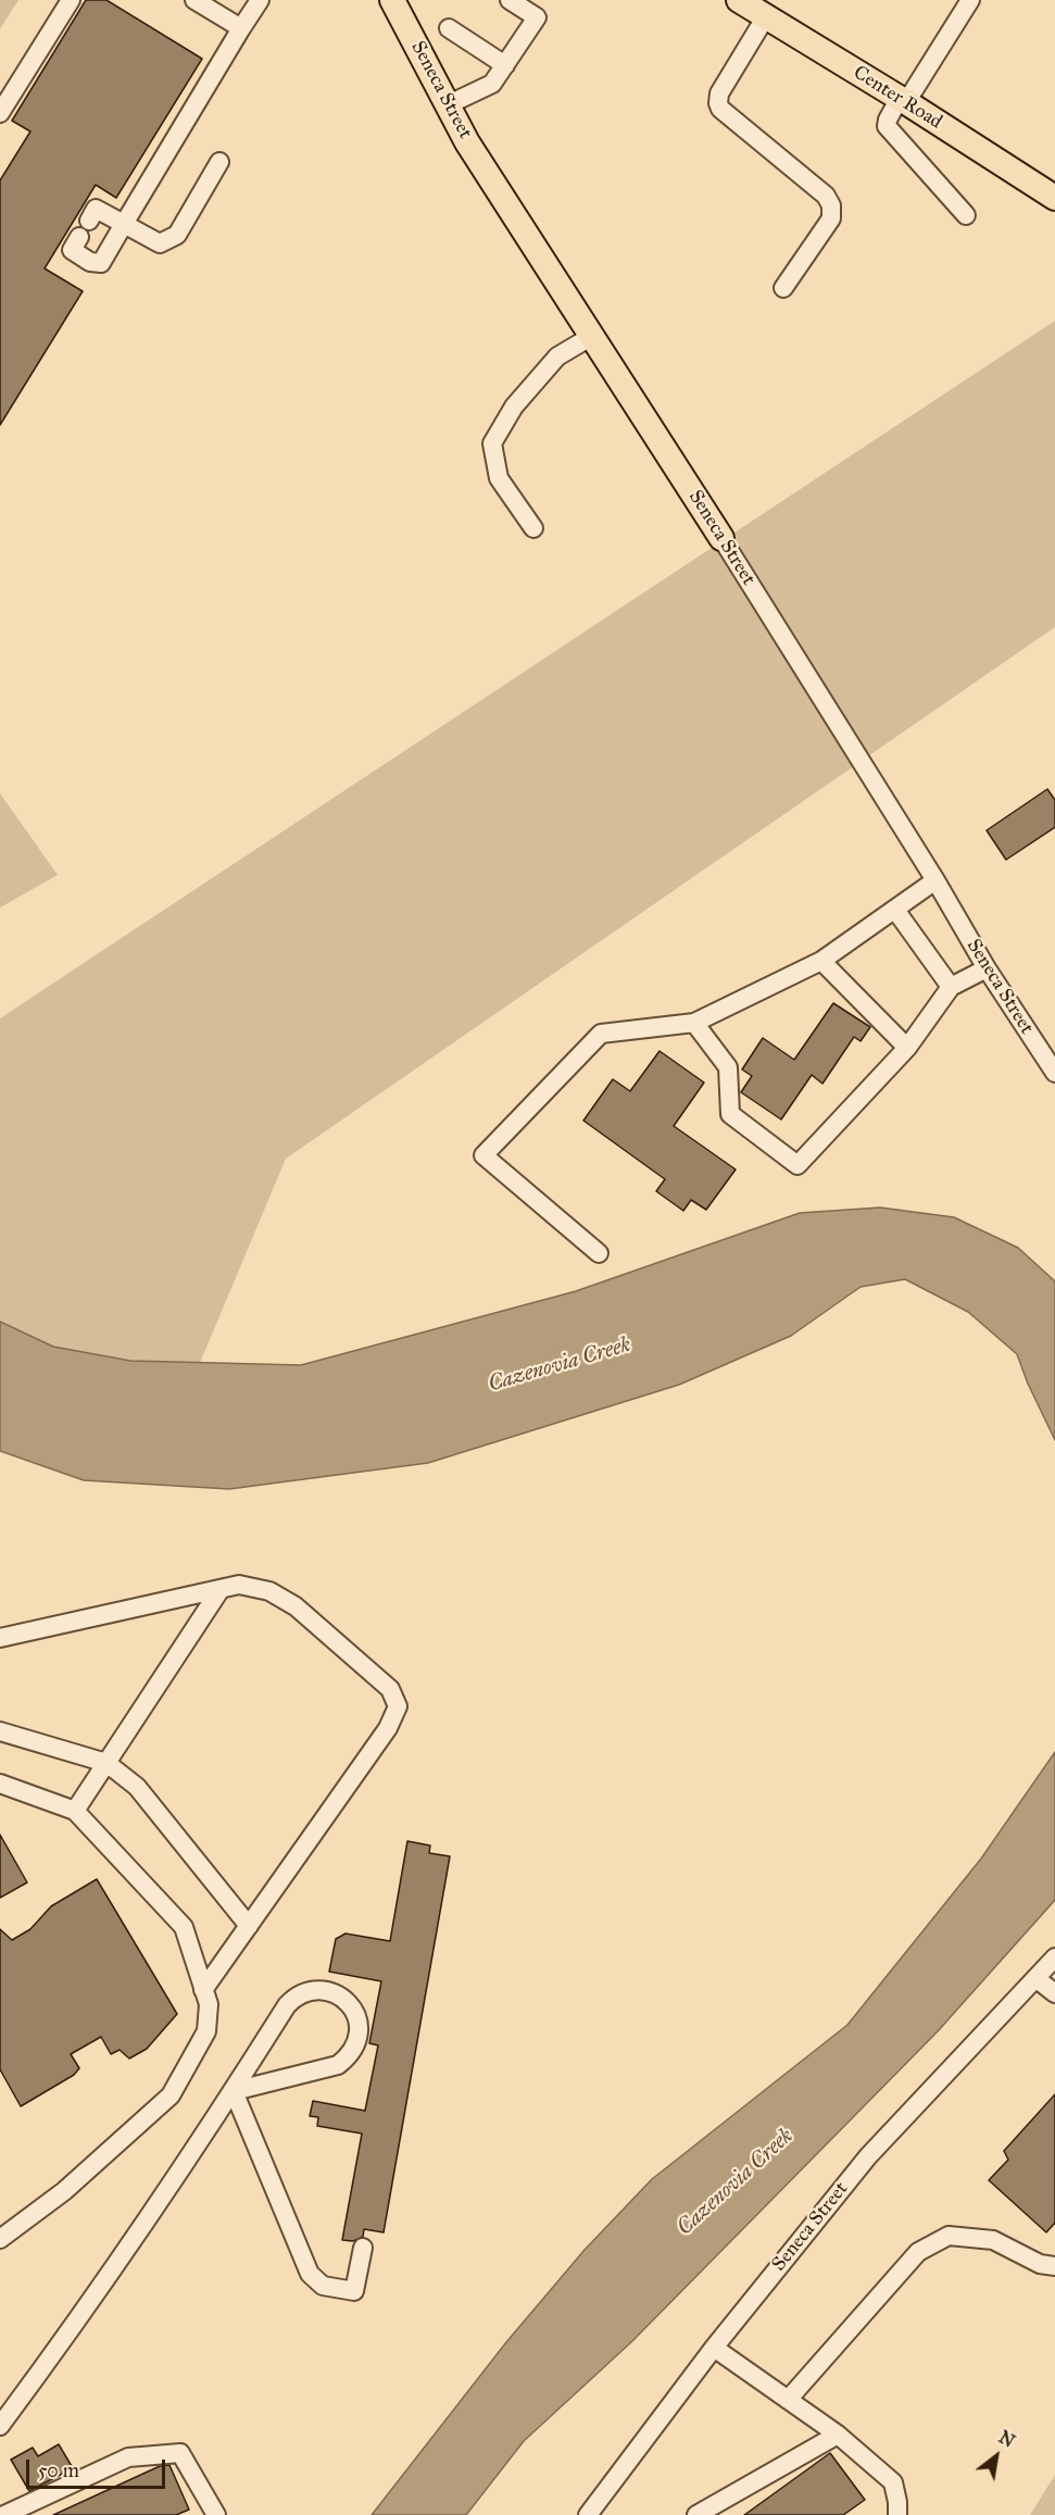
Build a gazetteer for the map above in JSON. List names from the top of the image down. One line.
{"streets":{"main road":["Seneca Street","Center Road"]},"water":["Cazenovia Creek"],"scale_bar":"50 m","north":"top right"}
